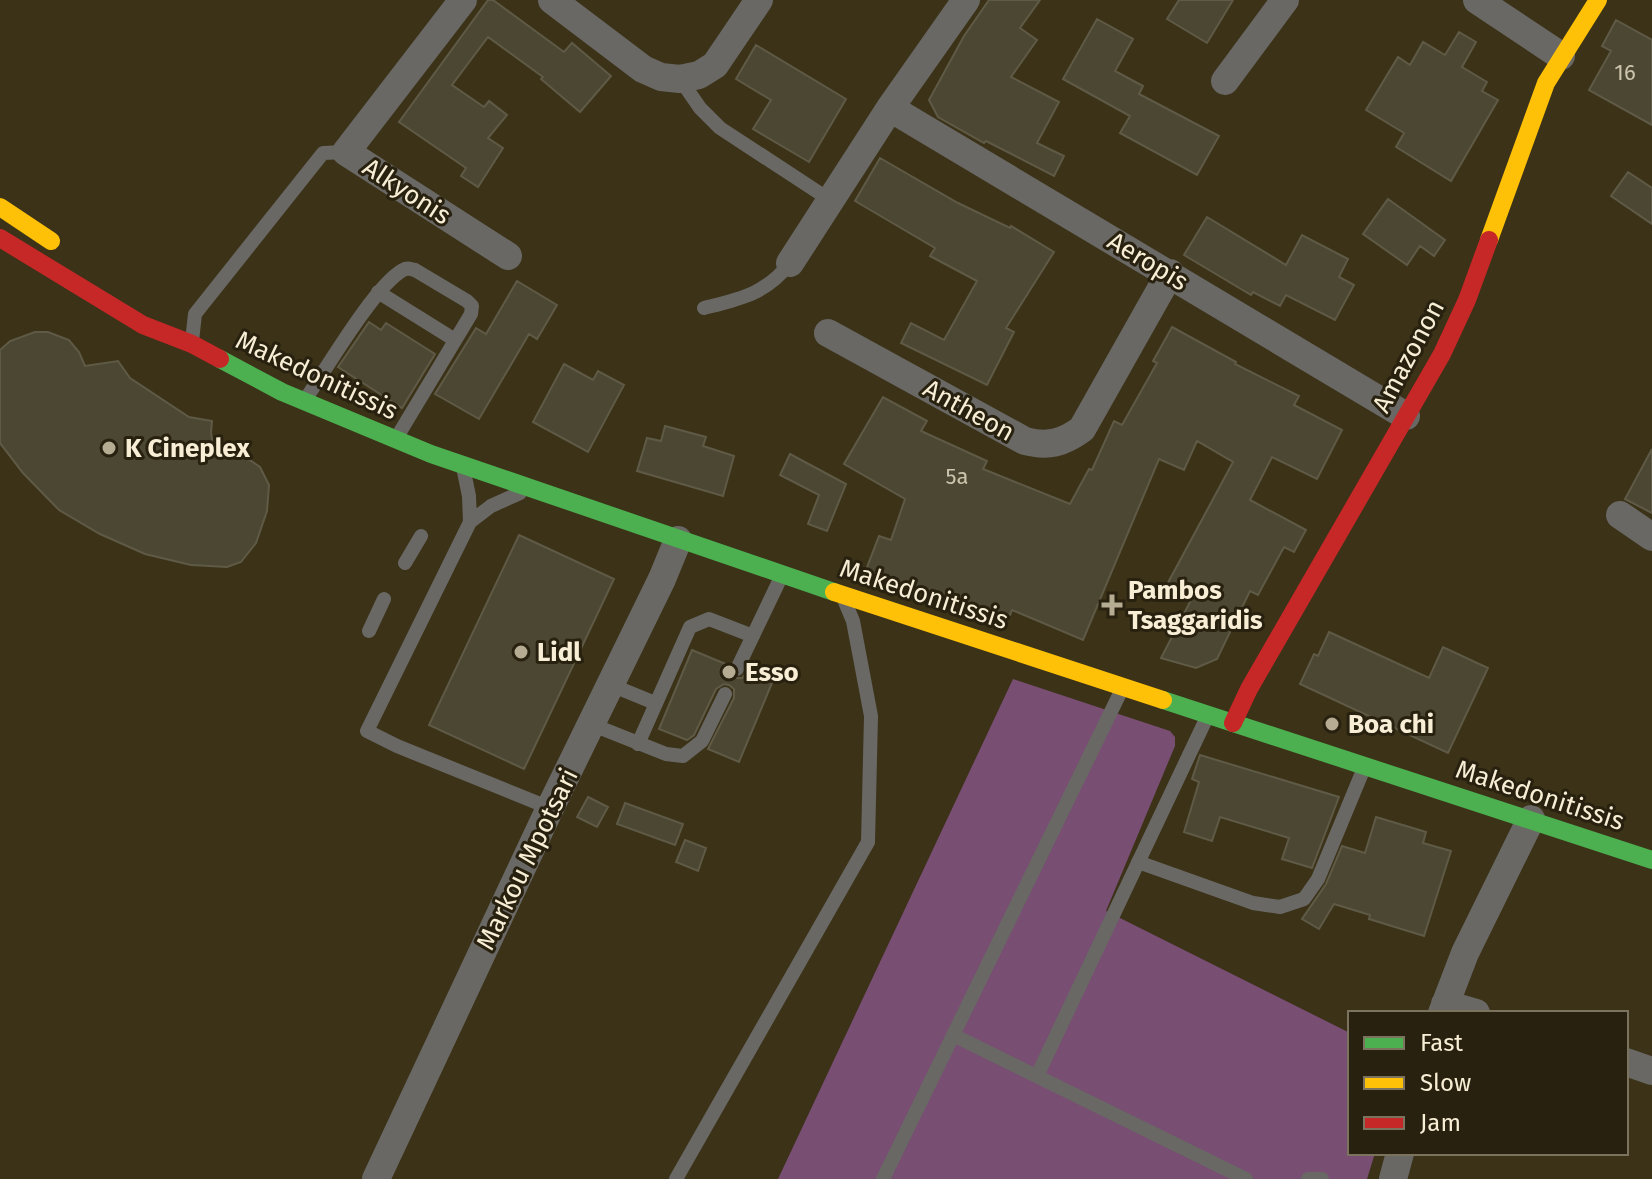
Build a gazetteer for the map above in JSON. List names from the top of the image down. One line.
{"streets":{"main road":["Amazonon","Makedonitissis"],"street":["Alkyonis","Aeropis","Antheon","Markou Mpotsari"]},"crossings":[["Aeropis","Amazonon"],["Aeropis","Antheon"],["Amazonon","Makedonitissis"],["Makedonitissis","Markou Mpotsari"]],"places":{"other":["K Cineplex","Lidl","Esso","Boa chi"],"health":["Pambos Tsaggaridis"]},"house_numbers":["16","5a"],"legend":["Fast","Slow","Jam"]}
